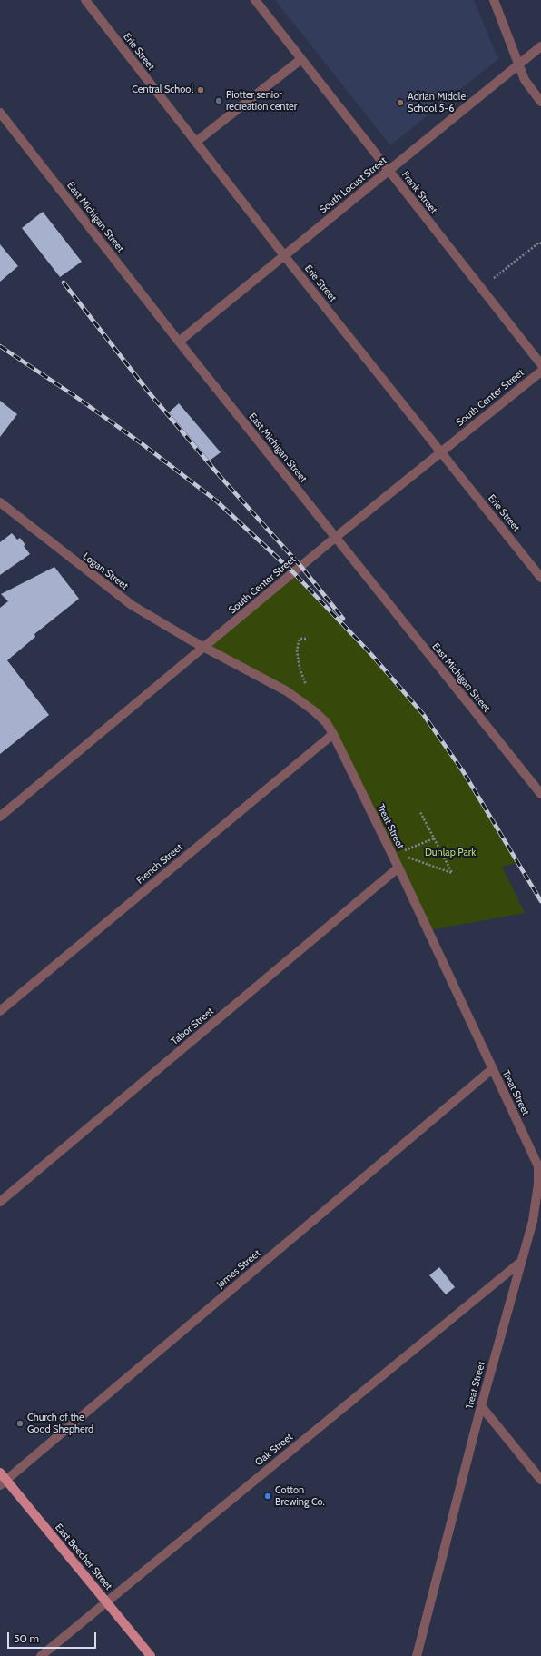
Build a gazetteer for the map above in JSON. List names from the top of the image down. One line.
{"streets":{"main road":["East Beecher Street"],"street":["Erie Street","South Locust Street","Frank Street","East Michigan Street","South Center Street","Logan Street","Treat Street","French Street","Tabor Street","James Street","Oak Street"]},"crossings":[["Erie Street","South Locust Street"],["Erie Street","South Center Street"],["South Locust Street","Frank Street"],["South Locust Street","East Michigan Street"],["East Michigan Street","South Center Street"],["South Center Street","Logan Street"],["South Center Street","Treat Street"],["Logan Street","Treat Street"],["Treat Street","French Street"],["Treat Street","Tabor Street"],["Treat Street","James Street"],["Treat Street","Oak Street"],["James Street","East Beecher Street"],["Oak Street","East Beecher Street"]],"parks":["Dunlap Park"],"places":["Central School","Piotter senior recreation center","Adrian Middle School 5-6","Church of the Good Shepherd","Cotton Brewing Co."],"scale_bar":"50 m"}
